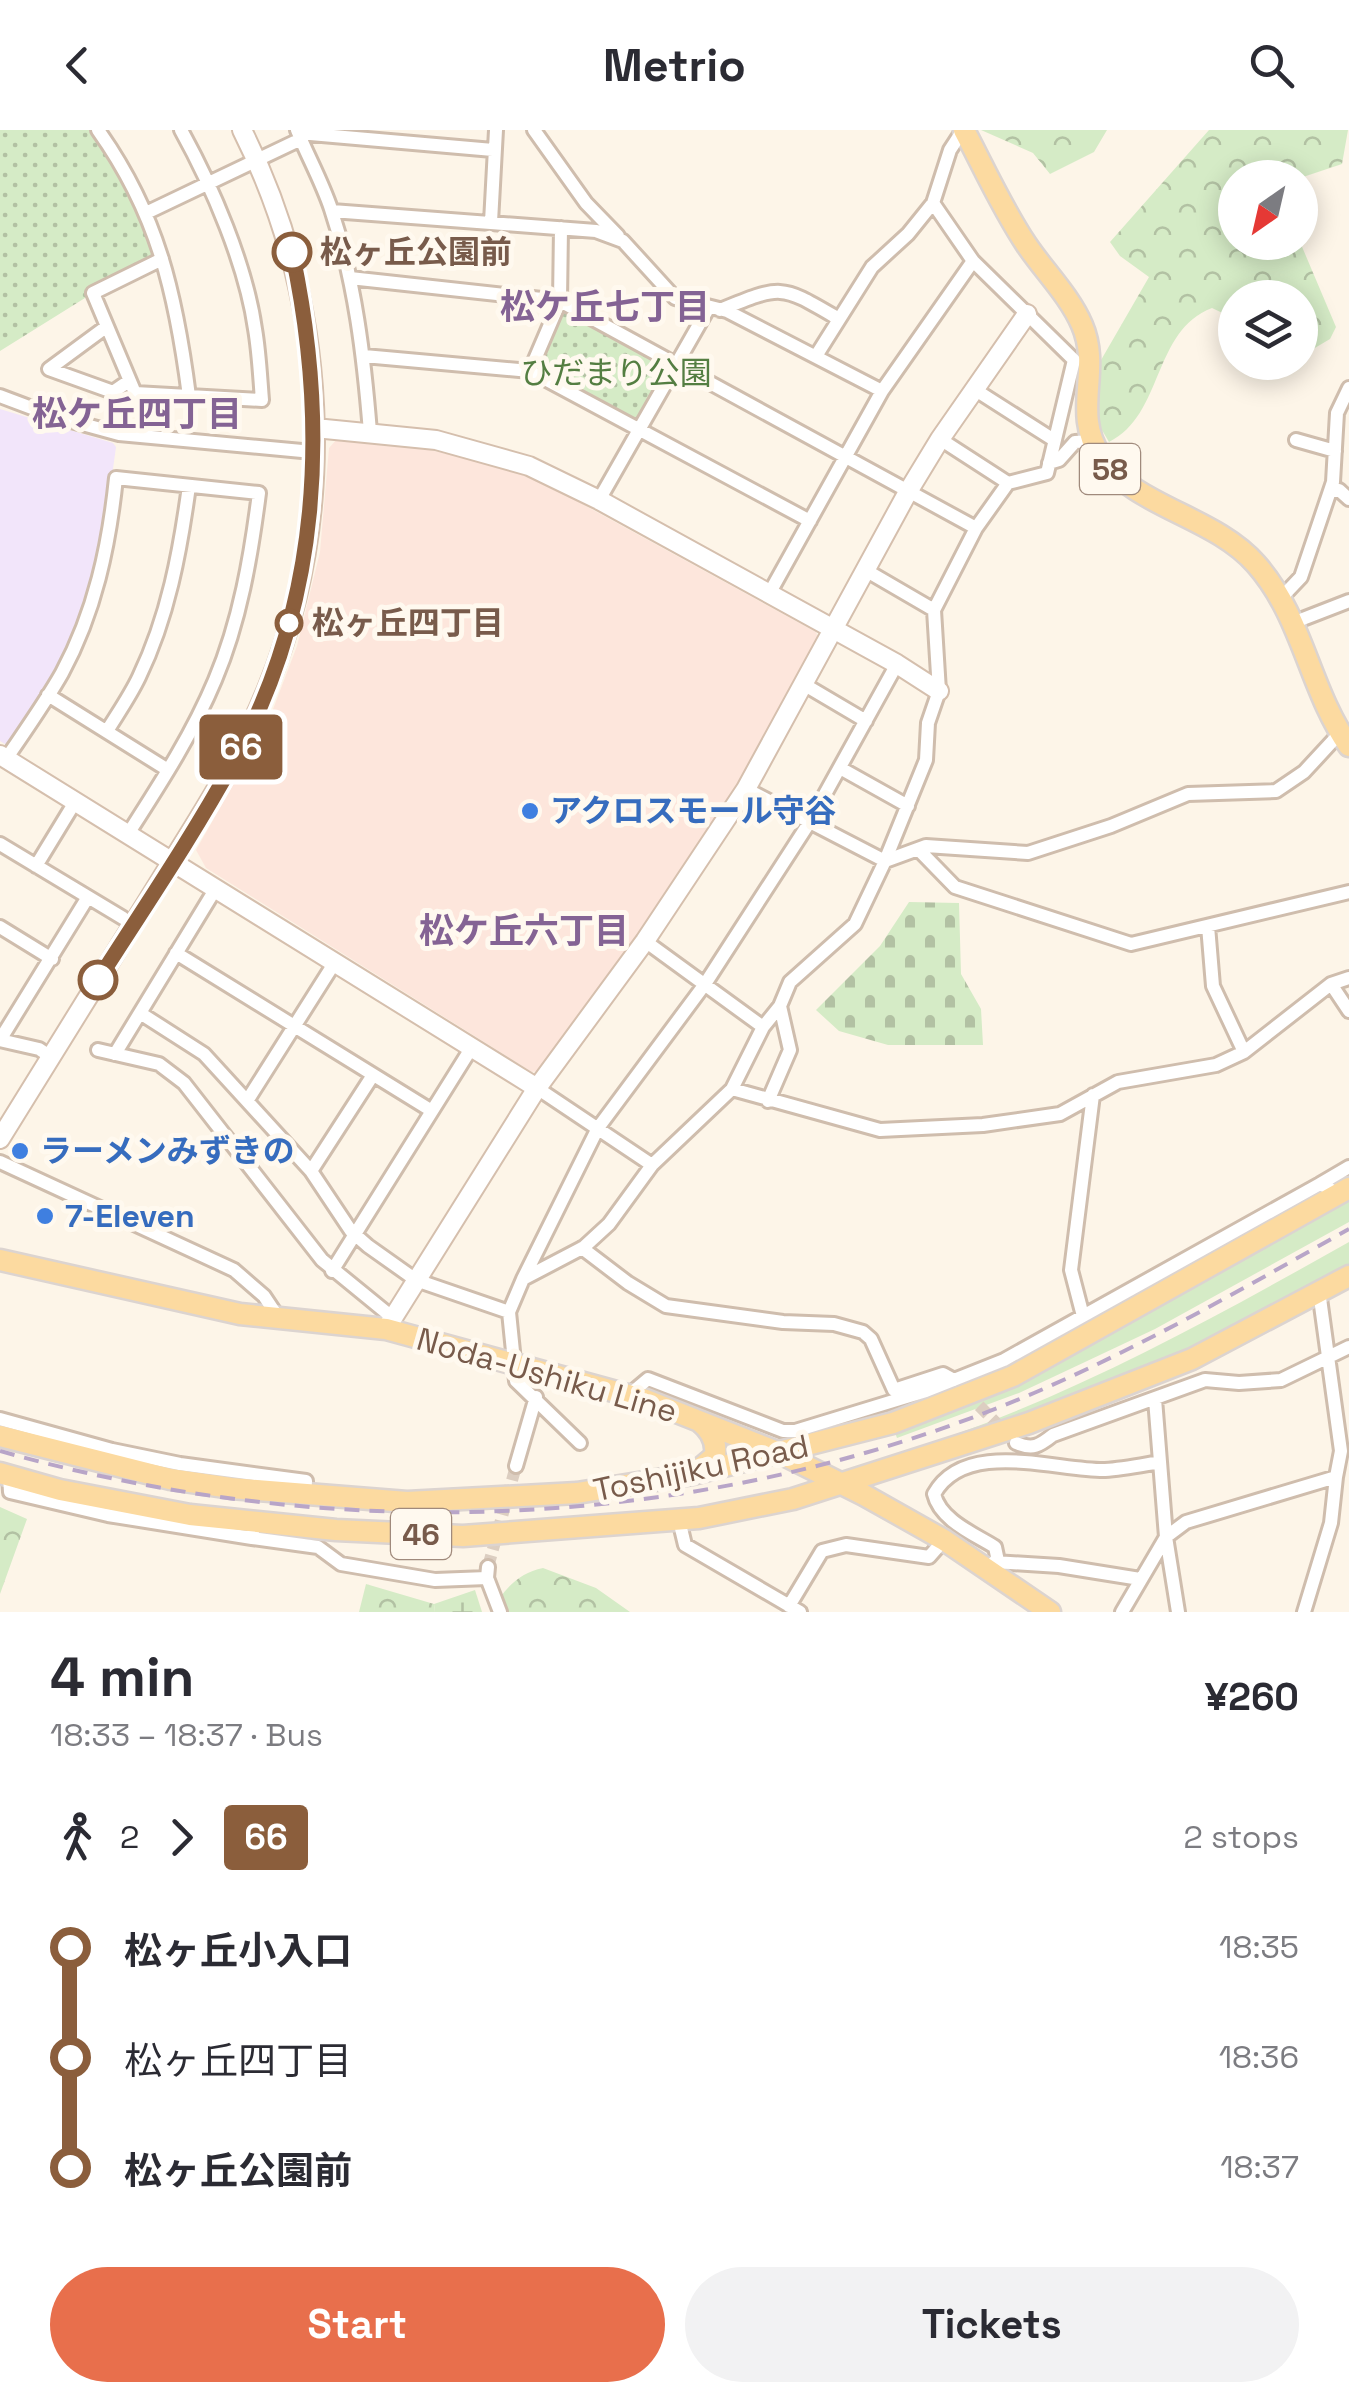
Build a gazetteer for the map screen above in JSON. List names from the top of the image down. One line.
{"streets":{"main road":["58","Noda-Ushiku Line","Toshijiku Road","46"]},"crossings":[["Noda-Ushiku Line","Toshijiku Road"]],"districts":["松ケ丘七丁目","松ケ丘四丁目","松ケ丘六丁目"],"parks":["ひだまり公園"],"places":["松ヶ丘公園前","松ヶ丘四丁目","アクロスモール守谷","ラーメンみずきの","7-Eleven"],"lines":["bus line 66"],"north":"bottom left","page":{"header":"Metrio","on_map":"66","heading":["4 min","18:33 – 18:37 · Bus","¥260"],"legs":["2","66","2 stops"],"list":[{"name":"松ヶ丘小入口","value":"18:35"},{"name":"松ヶ丘四丁目","value":"18:36"},{"name":"松ヶ丘公園前","value":"18:37"}],"buttons":["Start","Tickets"]}}
